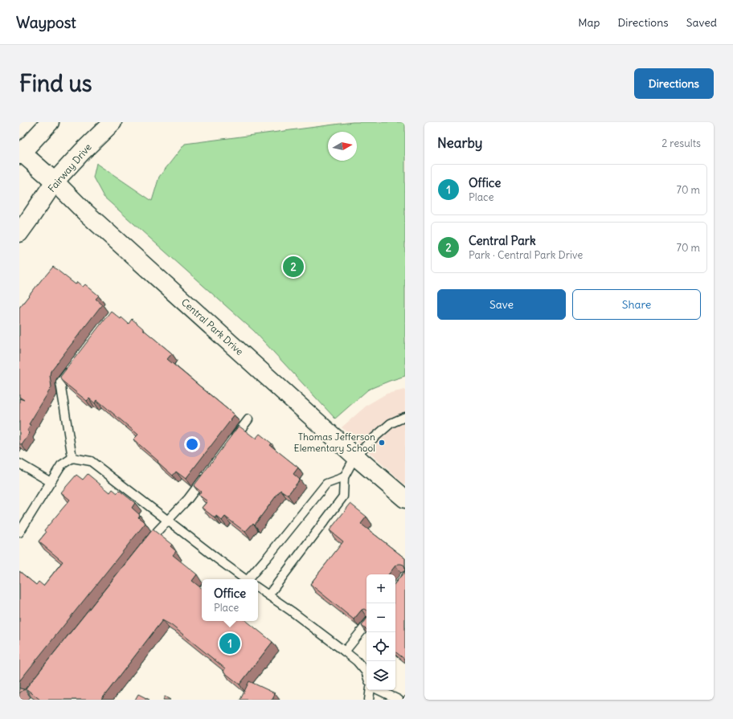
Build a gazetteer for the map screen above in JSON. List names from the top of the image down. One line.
{"streets":{"street":["Fairway Drive","Central Park Drive"]},"crossings":[["Fairway Drive","Central Park Drive"]],"places":["Thomas Jefferson Elementary School"],"north":"right","page":{"header":"Waypost","nav":["Map","Directions","Saved"],"buttons":["Directions",["Save","Share"]],"title":"Find us","heading":["Nearby","2 results"],"list":[{"mark":"1","name":"Office","note":"Place","value":"70 m"},{"mark":"2","name":"Central Park","note":"Park · Central Park Drive","value":"70 m"}],"pins":["2","1"],"map_buttons":["+","−"],"popup":["Office","Place"]}}
